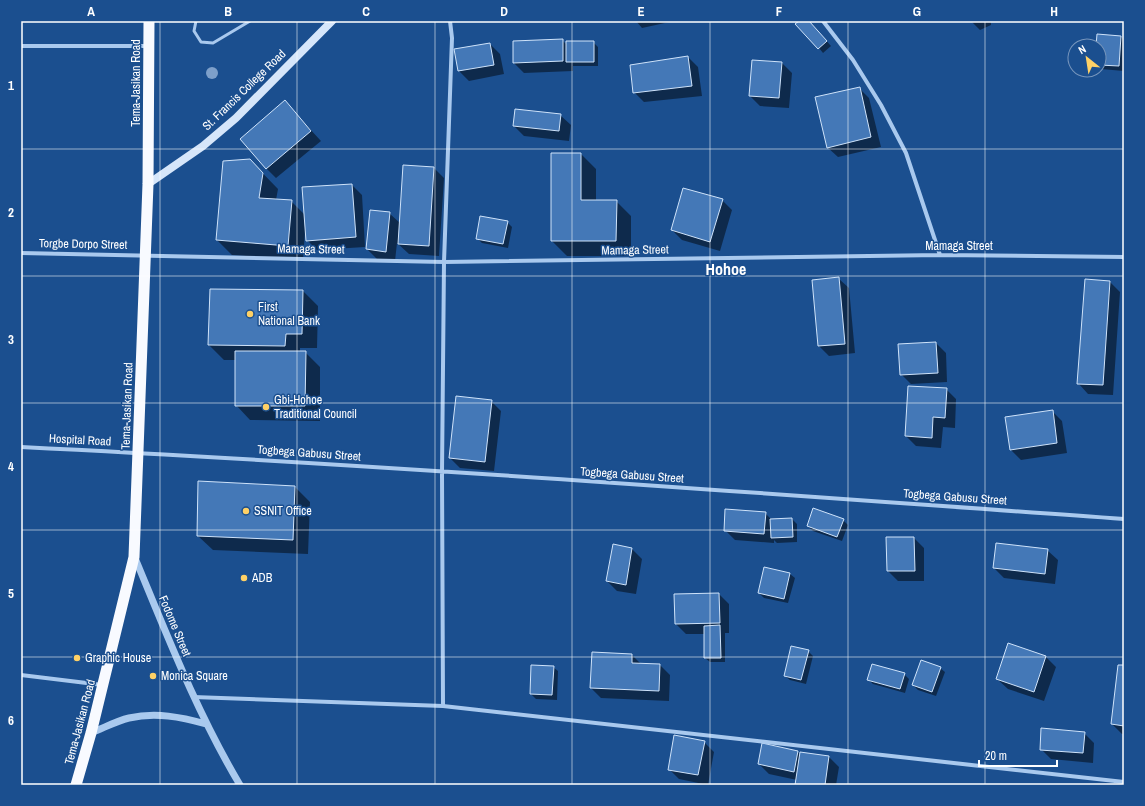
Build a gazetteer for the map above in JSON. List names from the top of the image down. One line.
{"streets":{"highway":["Tema-Jasikan Road"],"main road":["St. Francis College Road"],"street":["Torgbe Dorpo Street","Mamaga Street","Hospital Road","Togbega Gabusu Street","Fodome Street"]},"crossings":[["Tema-Jasikan Road","St. Francis College Road"],["Tema-Jasikan Road","Torgbe Dorpo Street"],["Tema-Jasikan Road","Mamaga Street"],["Tema-Jasikan Road","Hospital Road"],["Tema-Jasikan Road","Togbega Gabusu Street"],["Tema-Jasikan Road","Fodome Street"],["Torgbe Dorpo Street","Mamaga Street"],["Hospital Road","Togbega Gabusu Street"]],"districts":["Hohoe"],"places":["First National Bank","Gbi-Hohoe Traditional Council","SSNIT Office","ADB","Graphic House","Monica Square"],"scale_bar":"20 m","north":"top left","grid":{"columns":["A","B","C","D","E","F","G","H"],"rows":["1","2","3","4","5","6"]}}
